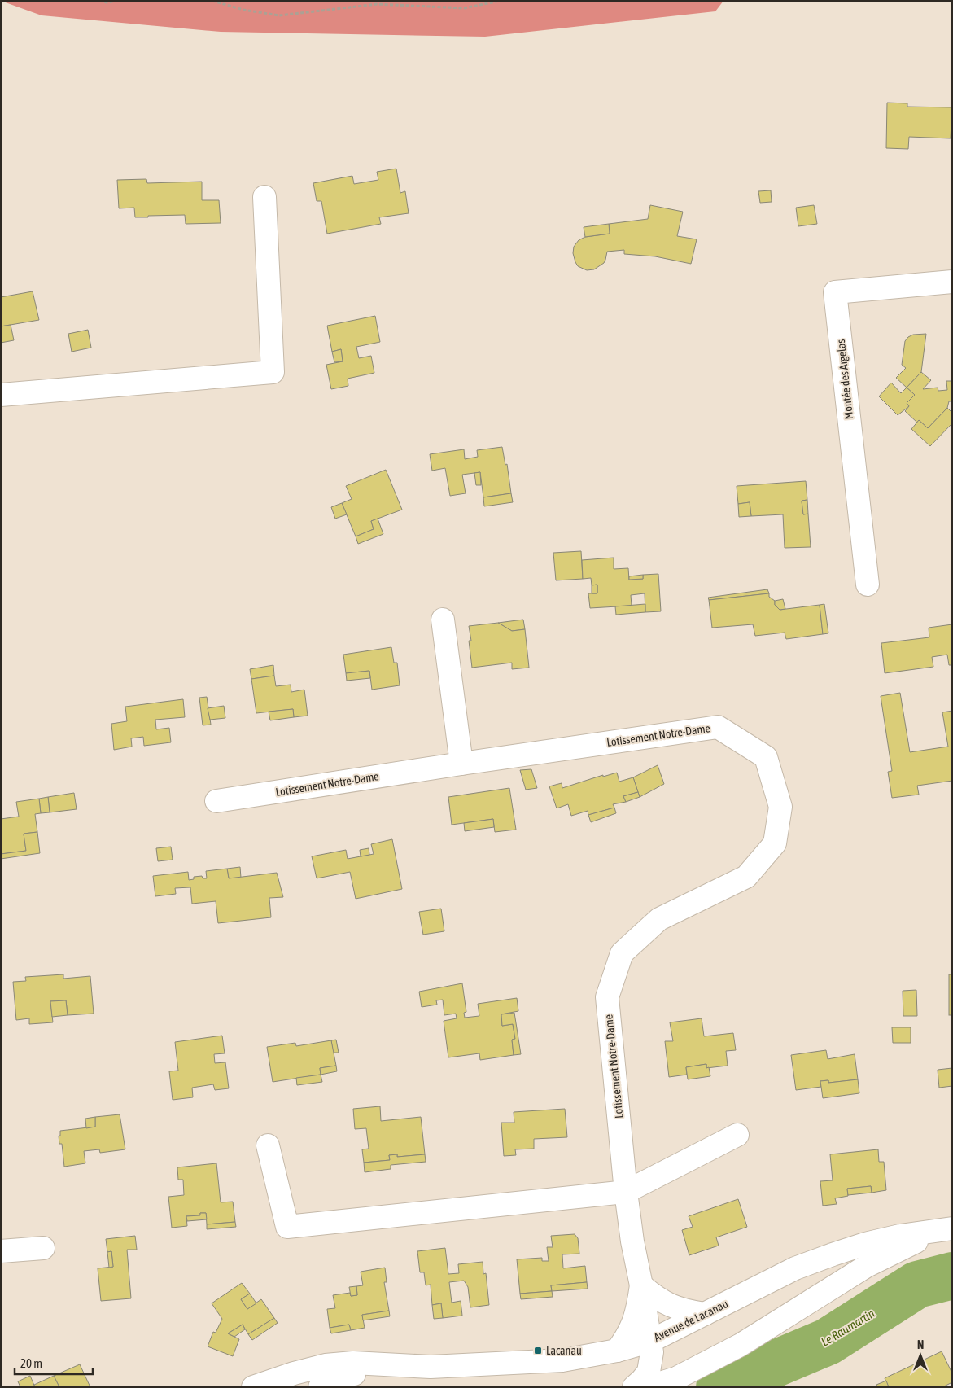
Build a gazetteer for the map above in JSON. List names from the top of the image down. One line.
{"streets":{"street":["Montée des Argelas","Lotissement Notre-Dame","Avenue de Lacanau"]},"crossings":[["Lotissement Notre-Dame","Avenue de Lacanau"]],"water":["Le Raumartin"],"places":{"transit":["Lacanau"]},"scale_bar":"20 m","north":"top"}
